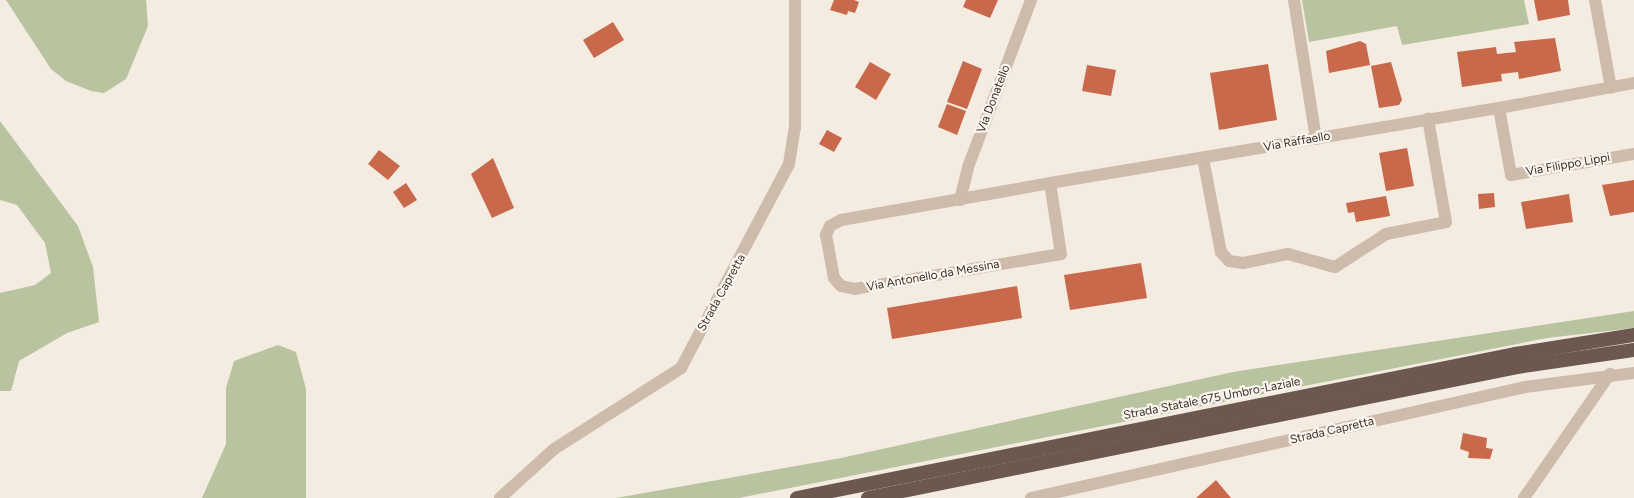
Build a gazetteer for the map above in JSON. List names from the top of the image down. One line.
{"streets":{"highway":["Strada Statale 675 Umbro-Laziale"],"street":["Via Donatello","Via Raffaello","Via Filippo Lippi","Via Antonello da Messina","Strada Capretta"]},"crossings":[["Via Donatello","Via Raffaello"],["Via Donatello","Via Antonello da Messina"],["Via Raffaello","Via Filippo Lippi"],["Via Raffaello","Via Antonello da Messina"]]}
